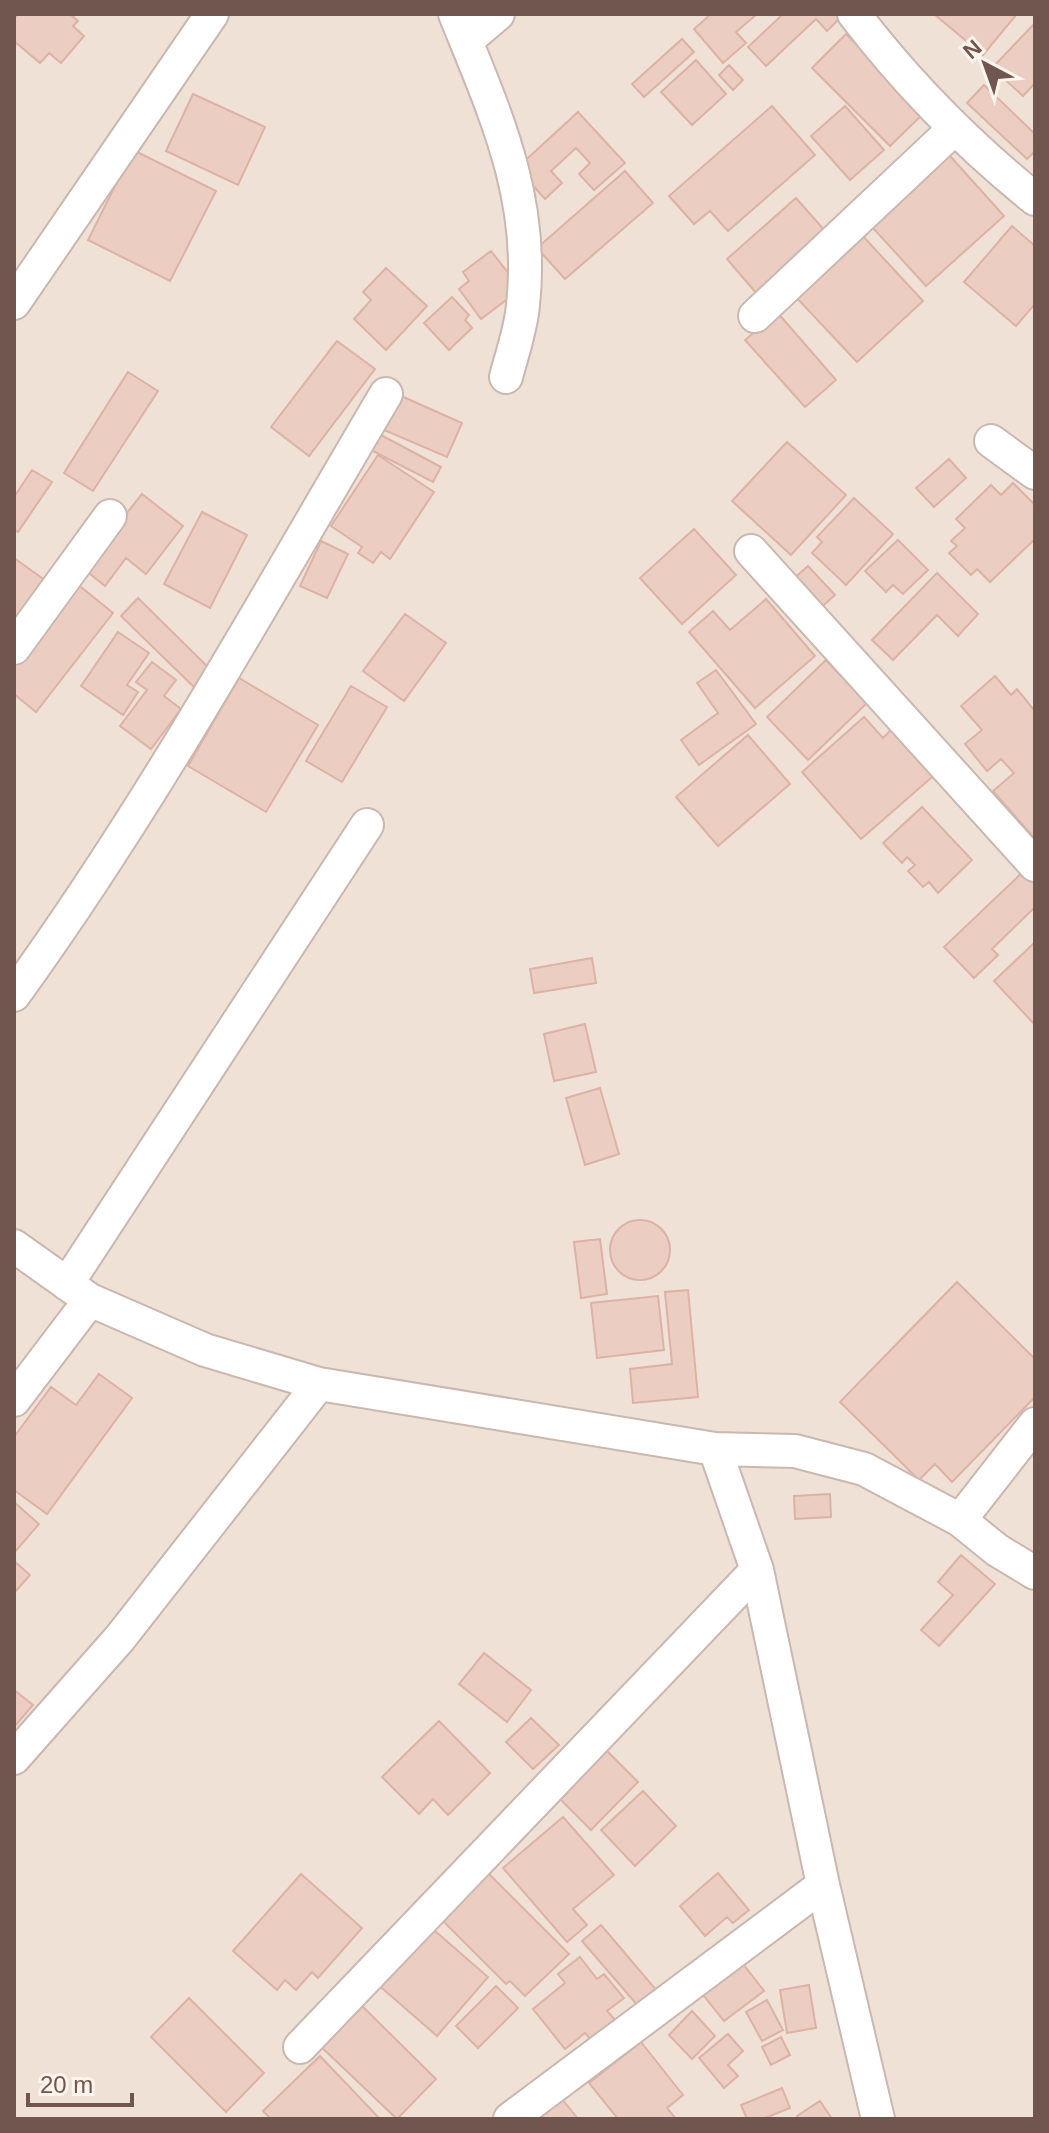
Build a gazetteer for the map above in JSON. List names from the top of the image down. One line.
{"scale_bar":"20 m","north":"top left"}
